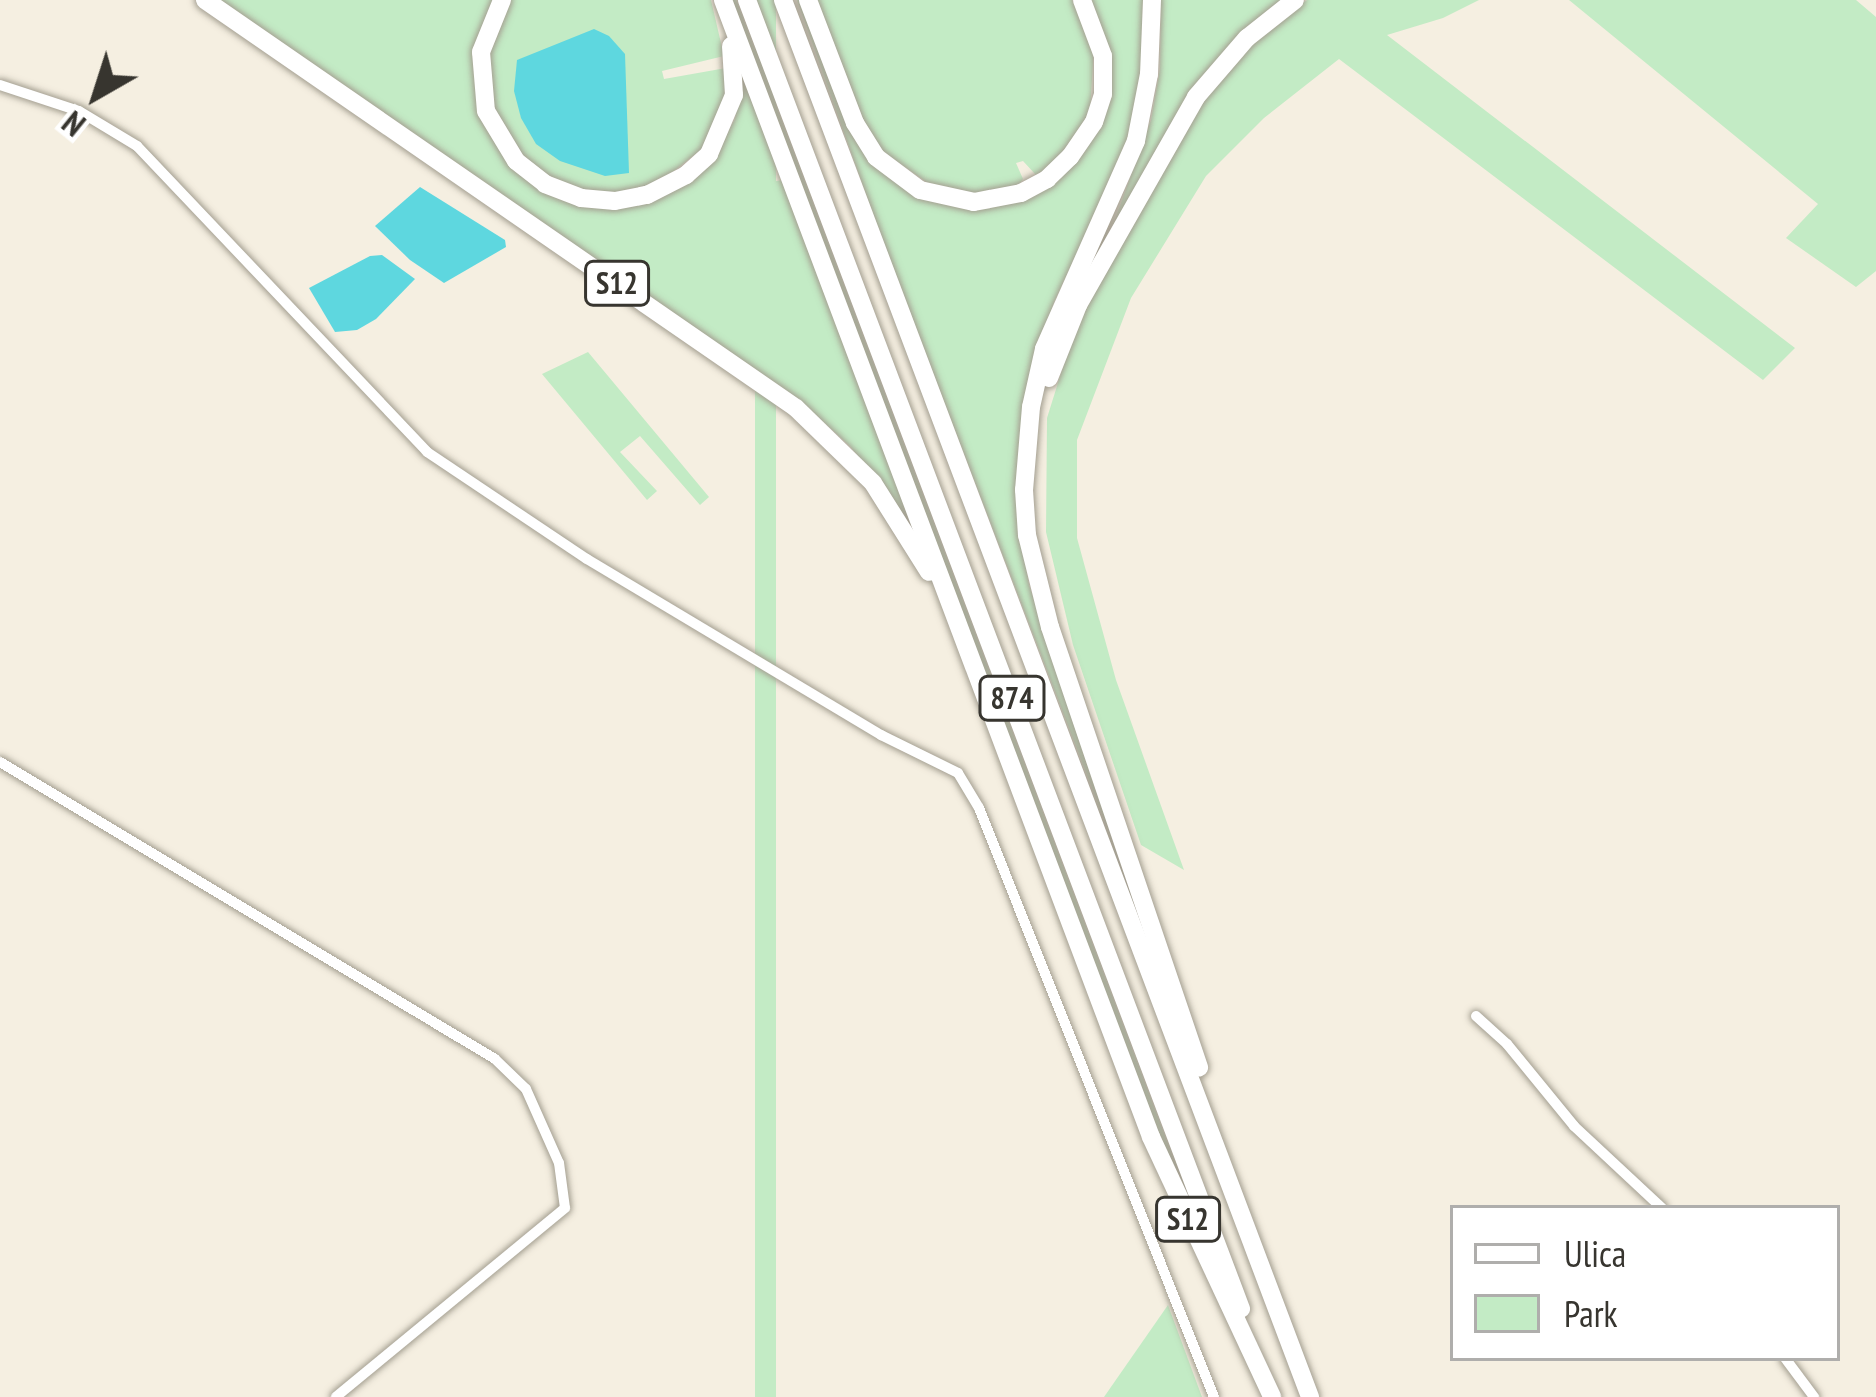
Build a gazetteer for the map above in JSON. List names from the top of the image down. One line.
{"streets":{"highway":["S12","874"]},"crossings":[["S12","874"]],"legend":["Ulica","Park"],"north":"bottom left"}
